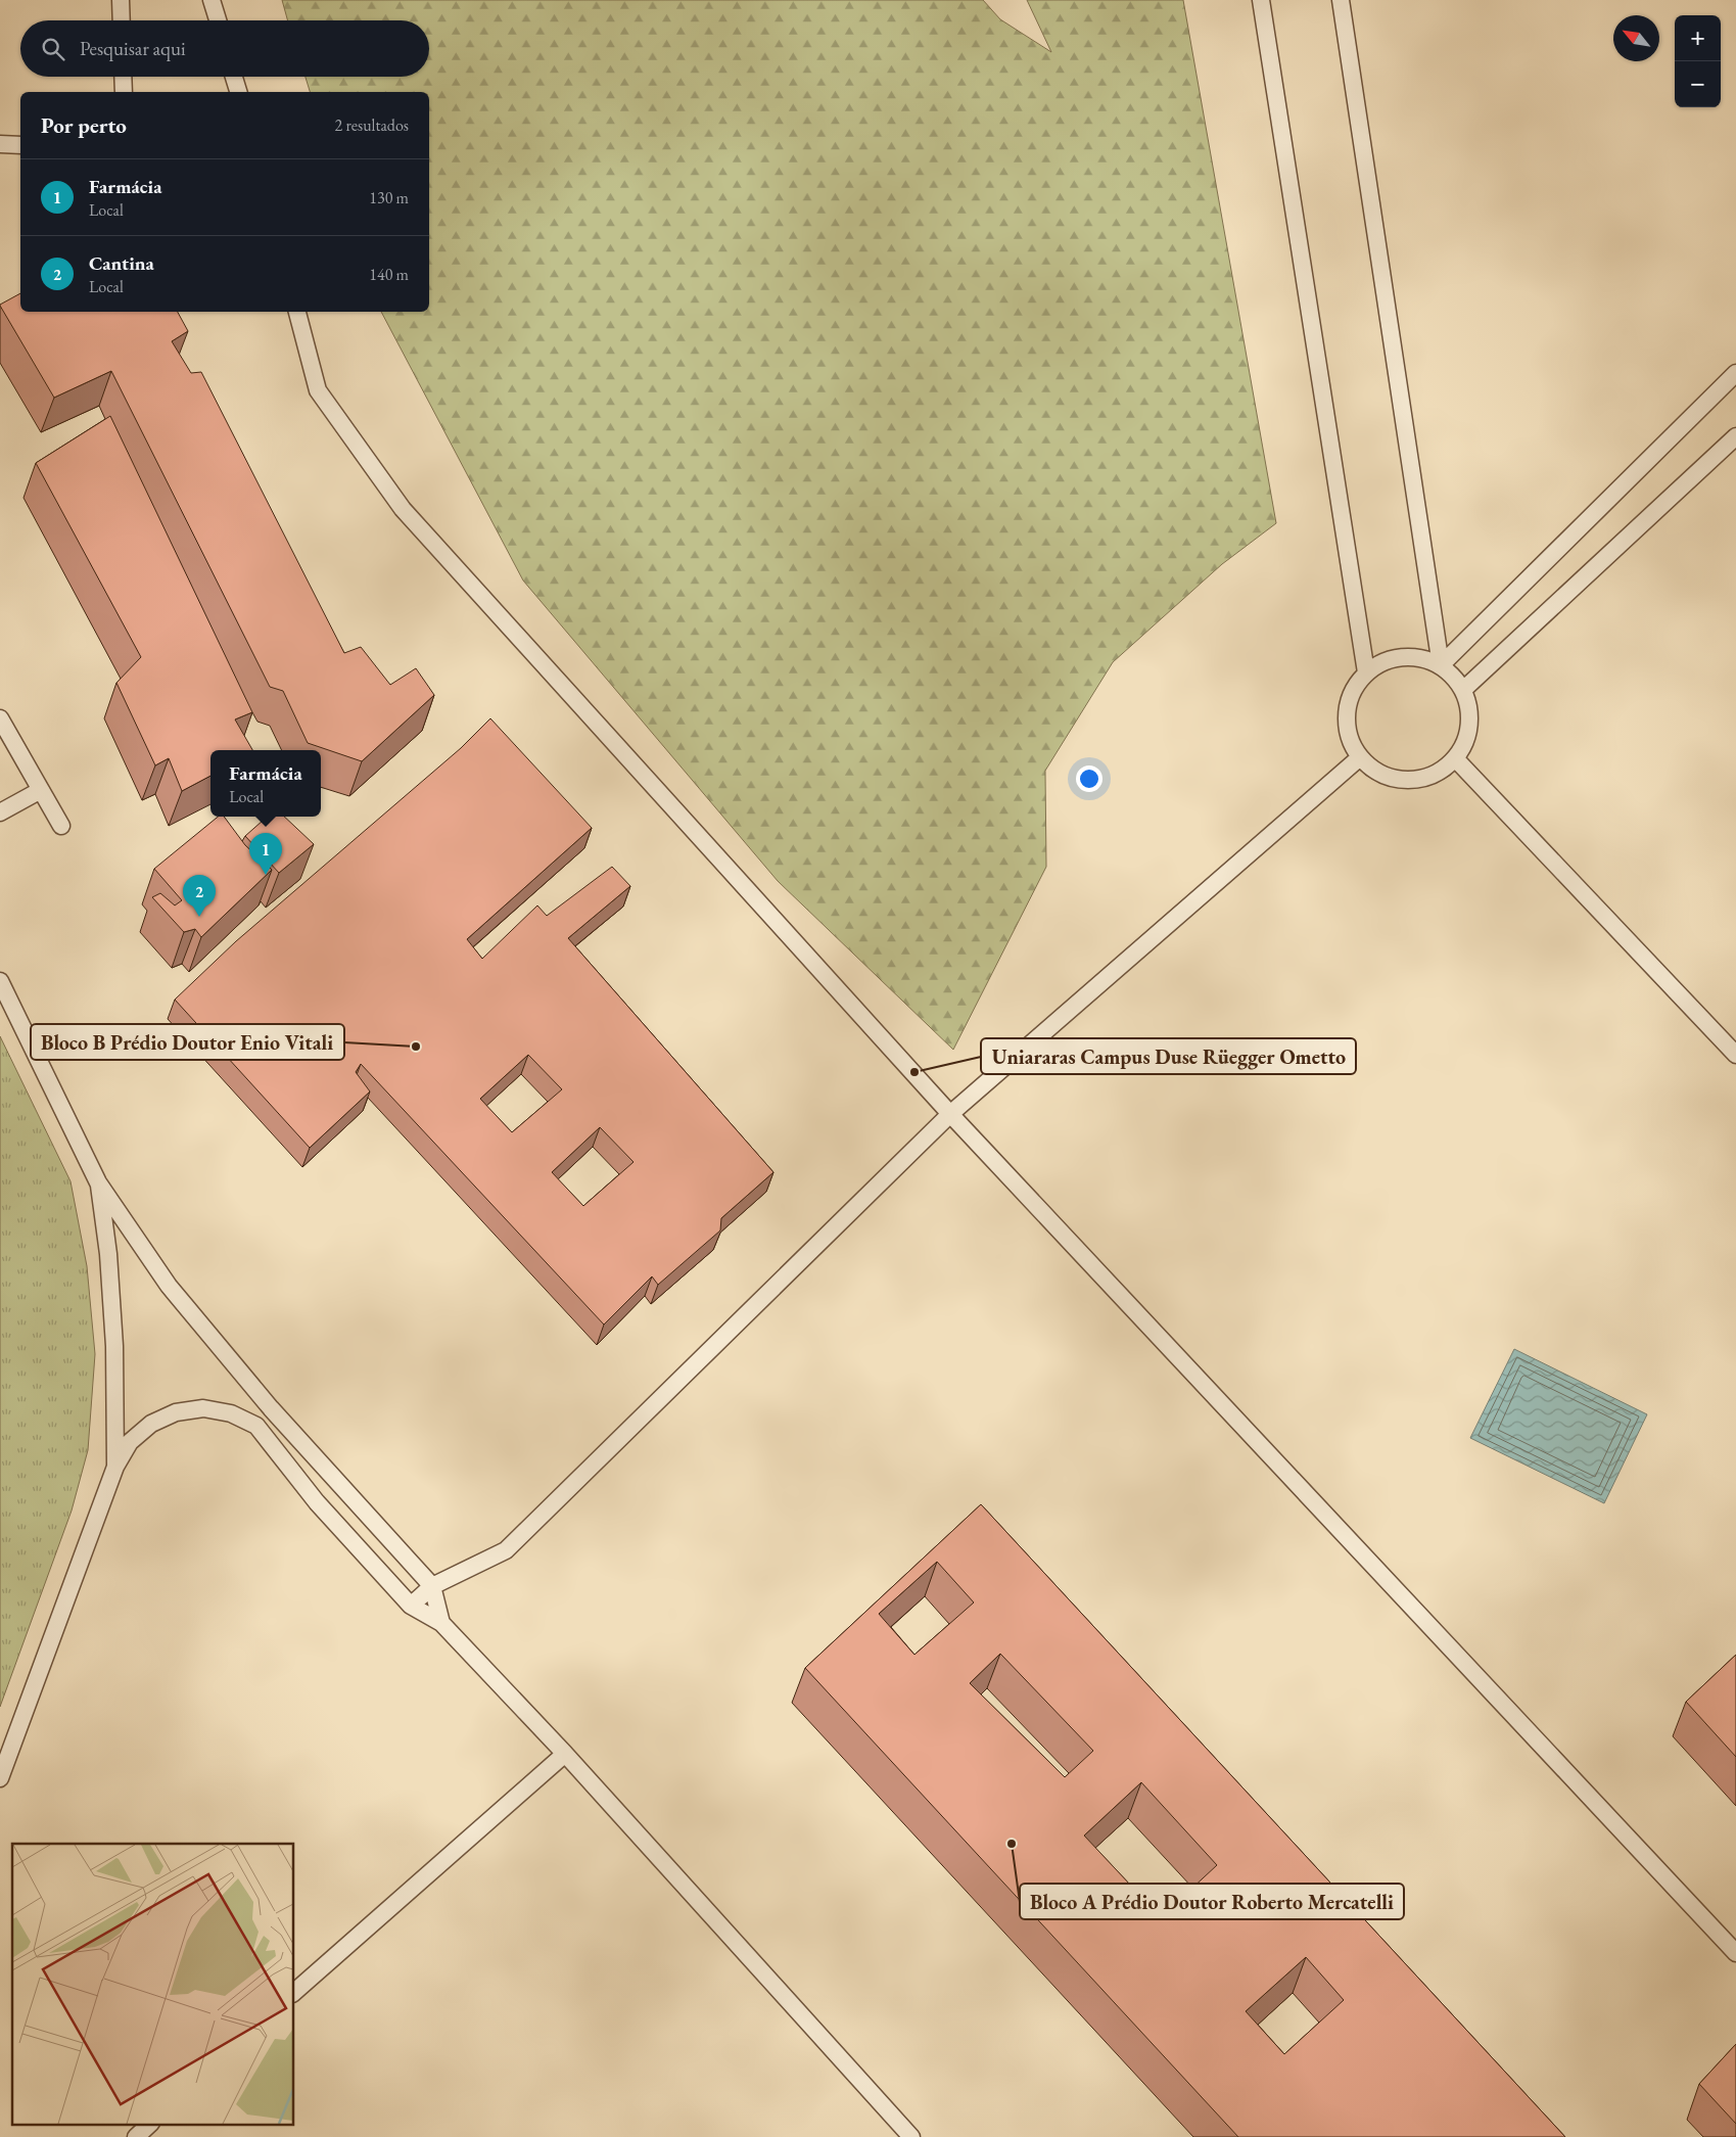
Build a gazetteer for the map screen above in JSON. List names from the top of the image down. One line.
{"places":["Bloco B Prédio Doutor Enio Vitali","Uniararas Campus Duse Rüegger Ometto","Bloco A Prédio Doutor Roberto Mercatelli"],"north":"top left","page":{"map_buttons":["+","−"],"search":"Pesquisar aqui","heading":["Por perto","2 resultados"],"list":[{"mark":"1","name":"Farmácia","note":"Local","value":"130 m"},{"mark":"2","name":"Cantina","note":"Local","value":"140 m"}],"popup":["Farmácia","Local"],"pins":["1","2"]}}
